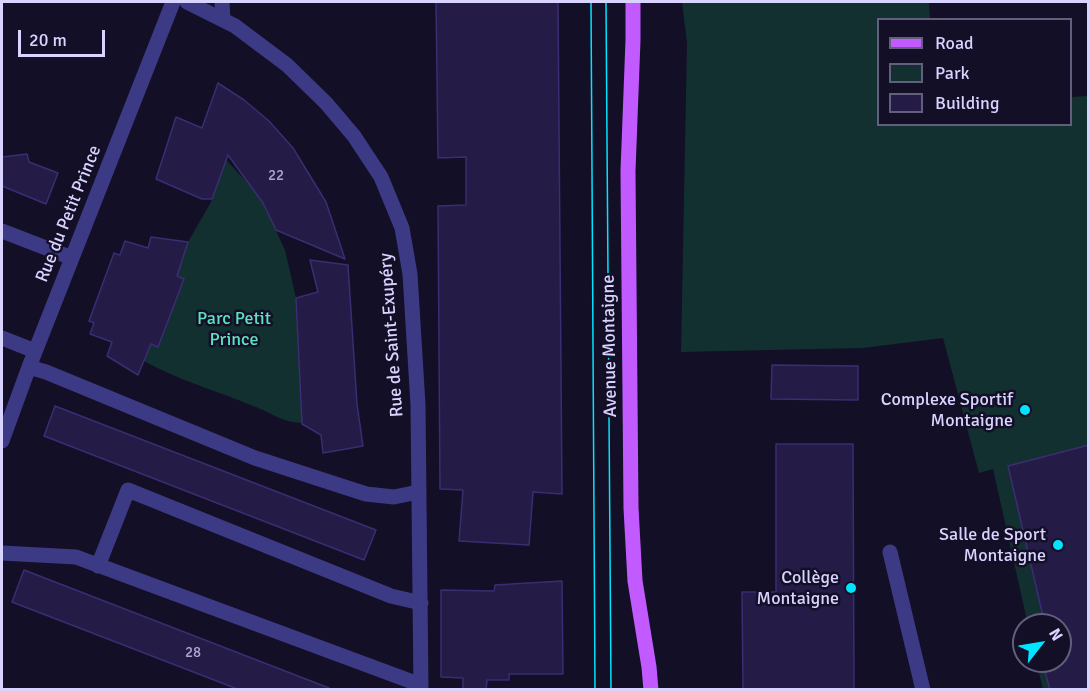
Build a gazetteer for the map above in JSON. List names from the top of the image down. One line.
{"streets":{"main road":["Avenue Montaigne"],"street":["Rue du Petit Prince","Rue de Saint-Exupéry"]},"parks":["Parc Petit Prince"],"places":["Complexe Sportif Montaigne","Salle de Sport Montaigne","Collège Montaigne"],"house_numbers":["22","28"],"legend":["Road","Park","Building"],"scale_bar":"20 m","north":"top right"}
